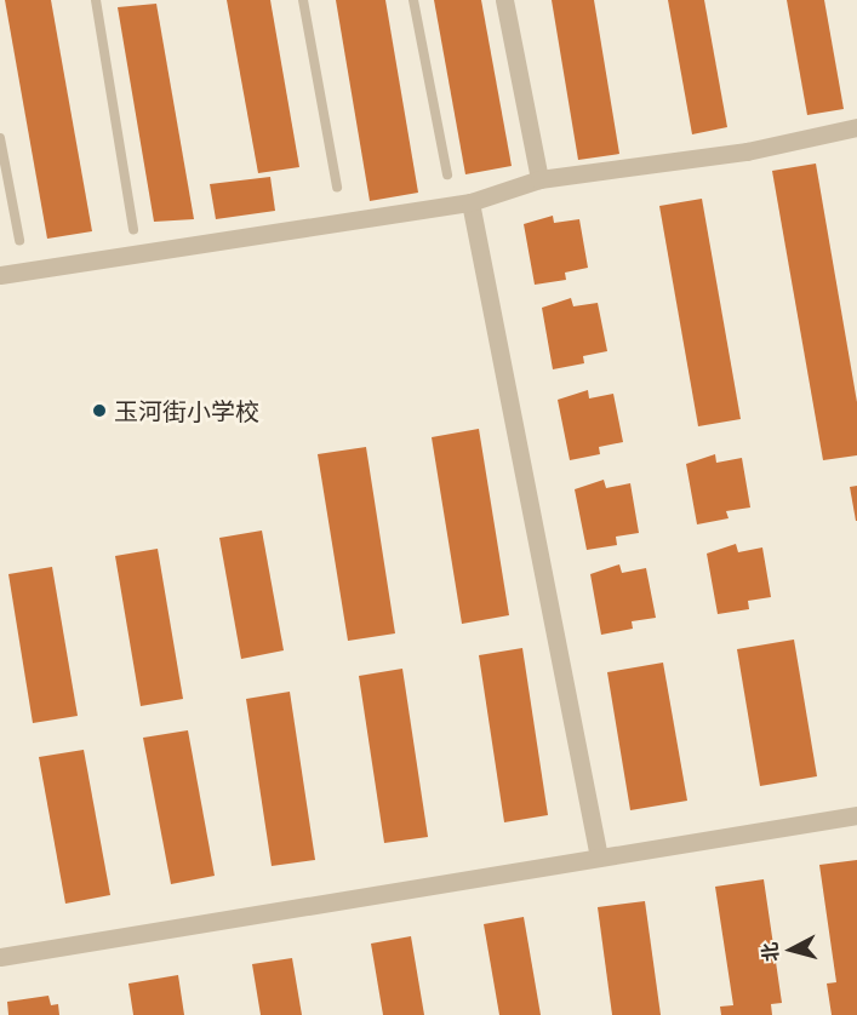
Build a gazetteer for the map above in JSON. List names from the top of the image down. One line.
{"places":["玉河街小学校"],"north":"left"}
